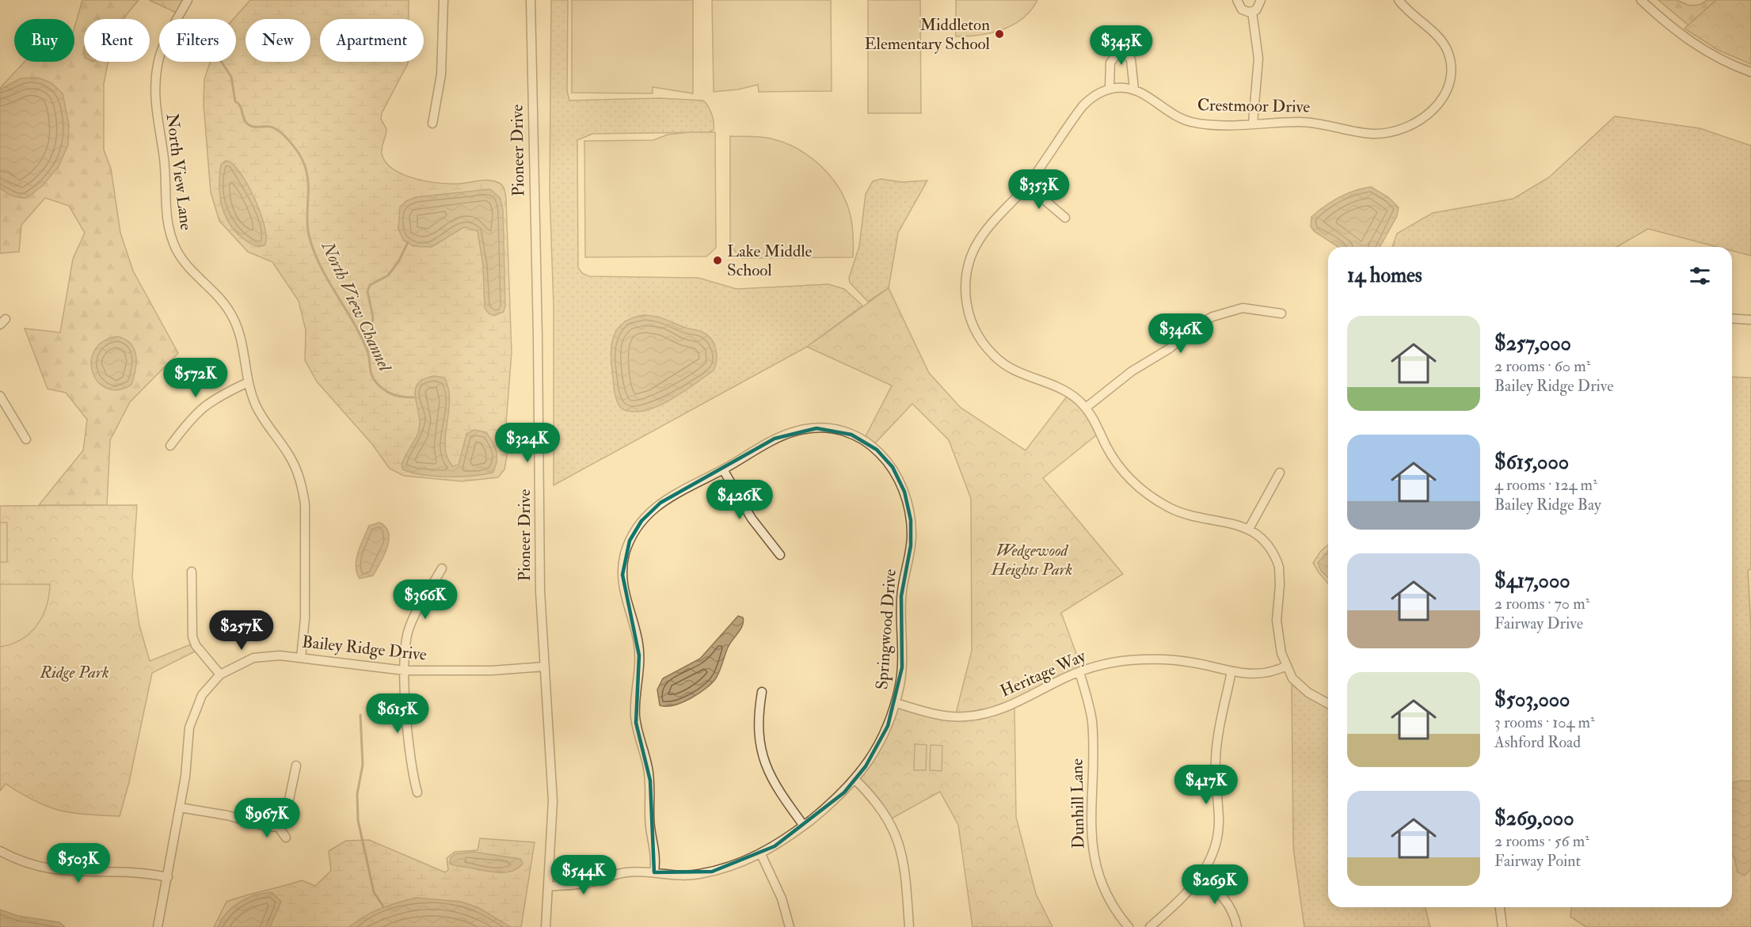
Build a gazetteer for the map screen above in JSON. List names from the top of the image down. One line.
{"streets":{"street":["Crestmoor Drive","Pioneer Drive","North View Lane","Springwood Drive","Bailey Ridge Drive","Heritage Way","Dunhill Lane"]},"crossings":[["Pioneer Drive","Springwood Drive"],["Pioneer Drive","Bailey Ridge Drive"],["North View Lane","Bailey Ridge Drive"],["Springwood Drive","Heritage Way"],["Heritage Way","Dunhill Lane"]],"water":["North View Channel"],"parks":["Wedgewood Heights Park","Ridge Park"],"places":["Middleton Elementary School","Lake Middle School"],"page":{"chip":["Buy","Rent","Filters","New","Apartment"],"price":["$343K","$353K","$346K","$572K","$324K","$426K","$366K","$257K","$615K","$417K","$967K","$503K","$544K","$269K"],"heading":"14 homes","list":[{"name":"$257,000","note":"2 rooms · 60 m² · Bailey Ridge Drive"},{"name":"$615,000","note":"4 rooms · 124 m² · Bailey Ridge Bay"},{"name":"$417,000","note":"2 rooms · 70 m² · Fairway Drive"},{"name":"$503,000","note":"3 rooms · 104 m² · Ashford Road"},{"name":"$269,000","note":"2 rooms · 56 m² · Fairway Point"}]}}
